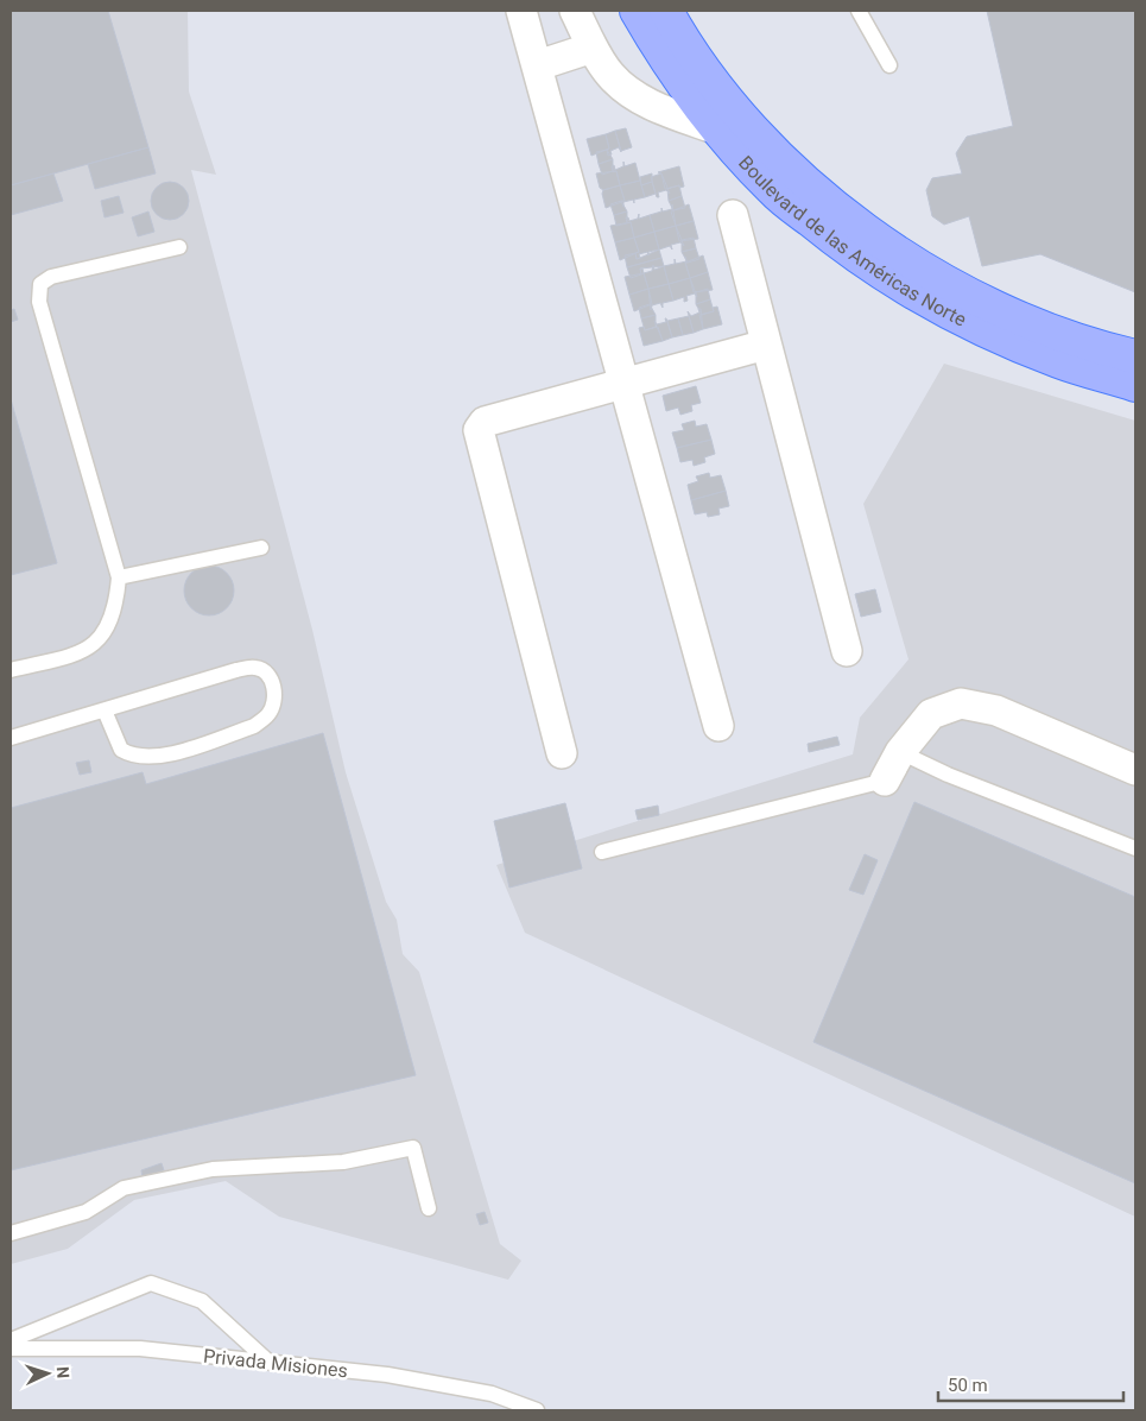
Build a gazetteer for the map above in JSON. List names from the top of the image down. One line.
{"streets":{"main road":["Boulevard de las Américas Norte"],"lane":["Privada Misiones"]},"scale_bar":"50 m","north":"right"}
